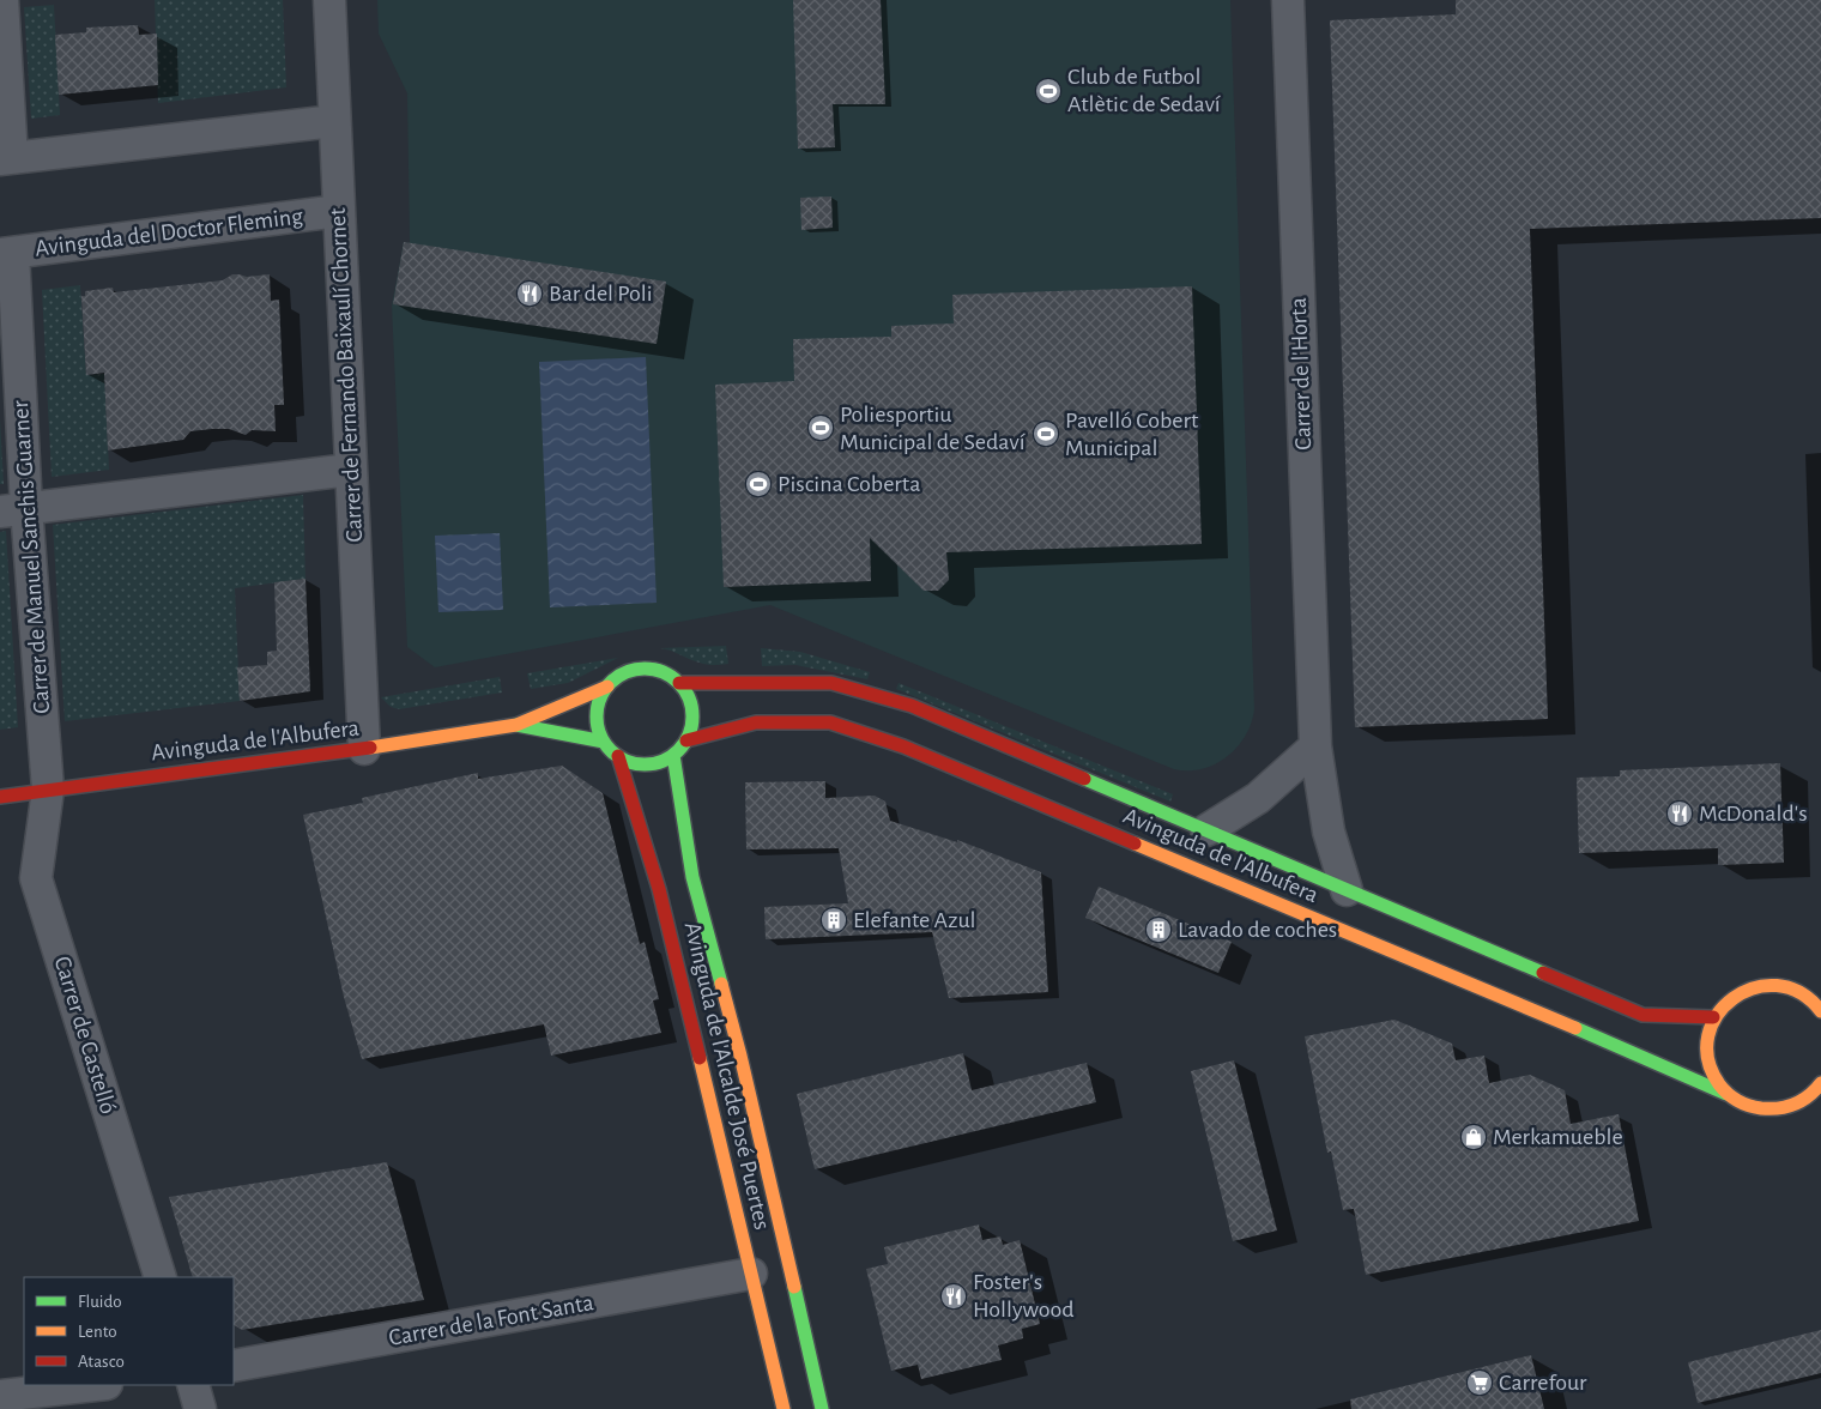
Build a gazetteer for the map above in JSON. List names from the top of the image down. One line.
{"streets":{"street":["Avinguda del Doctor Fleming","Carrer de l'Horta","Carrer de Fernando Baixaulí Chornet","Carrer de Manuel Sanchis Guarner","Avinguda de l'Albufera","Carrer de Castelló","Avinguda de l'Alcalde José Puertes","Carrer de la Font Santa"]},"crossings":[["Avinguda del Doctor Fleming","Carrer de Fernando Baixaulí Chornet"],["Avinguda del Doctor Fleming","Carrer de Manuel Sanchis Guarner"],["Carrer de l'Horta","Avinguda de l'Albufera"],["Carrer de Fernando Baixaulí Chornet","Avinguda de l'Albufera"],["Carrer de Manuel Sanchis Guarner","Avinguda de l'Albufera"],["Carrer de Manuel Sanchis Guarner","Carrer de Castelló"],["Avinguda de l'Albufera","Carrer de Castelló"],["Avinguda de l'Albufera","Avinguda de l'Alcalde José Puertes"],["Avinguda de l'Alcalde José Puertes","Carrer de la Font Santa"]],"places":{"sports":["Club de Futbol Atlètic de Sedaví","Poliesportiu Municipal de Sedaví","Pavelló Cobert Municipal","Piscina Coberta"],"restaurant":["Bar del Poli","McDonald's","Foster's Hollywood"],"building":["Elefante Azul","Lavado de coches"],"shop":["Merkamueble"],"supermarket":["Carrefour"]},"legend":["Fluido","Lento","Atasco"]}
